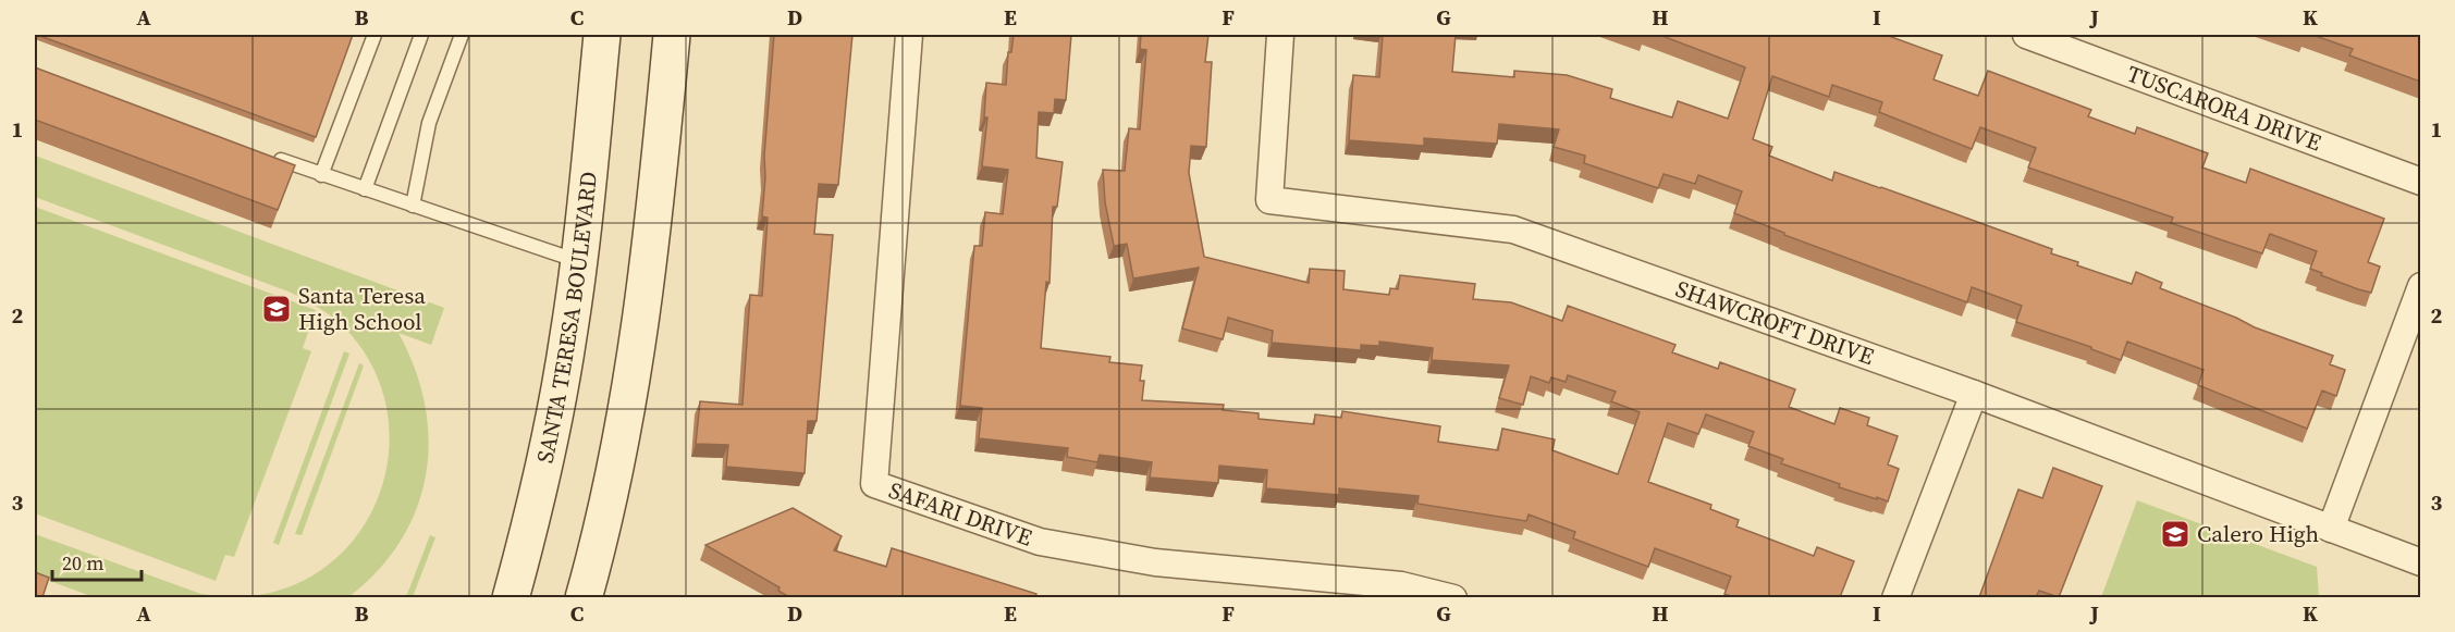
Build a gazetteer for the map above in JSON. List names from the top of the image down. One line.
{"streets":{"main road":["SANTA TERESA BOULEVARD"],"street":["TUSCARORA DRIVE","SHAWCROFT DRIVE","SAFARI DRIVE"]},"places":{"school or university":["Santa Teresa High School","Calero High"]},"scale_bar":"20 m","grid":{"columns":["A","B","C","D","E","F","G","H","I","J","K"],"rows":["1","2","3"]}}
